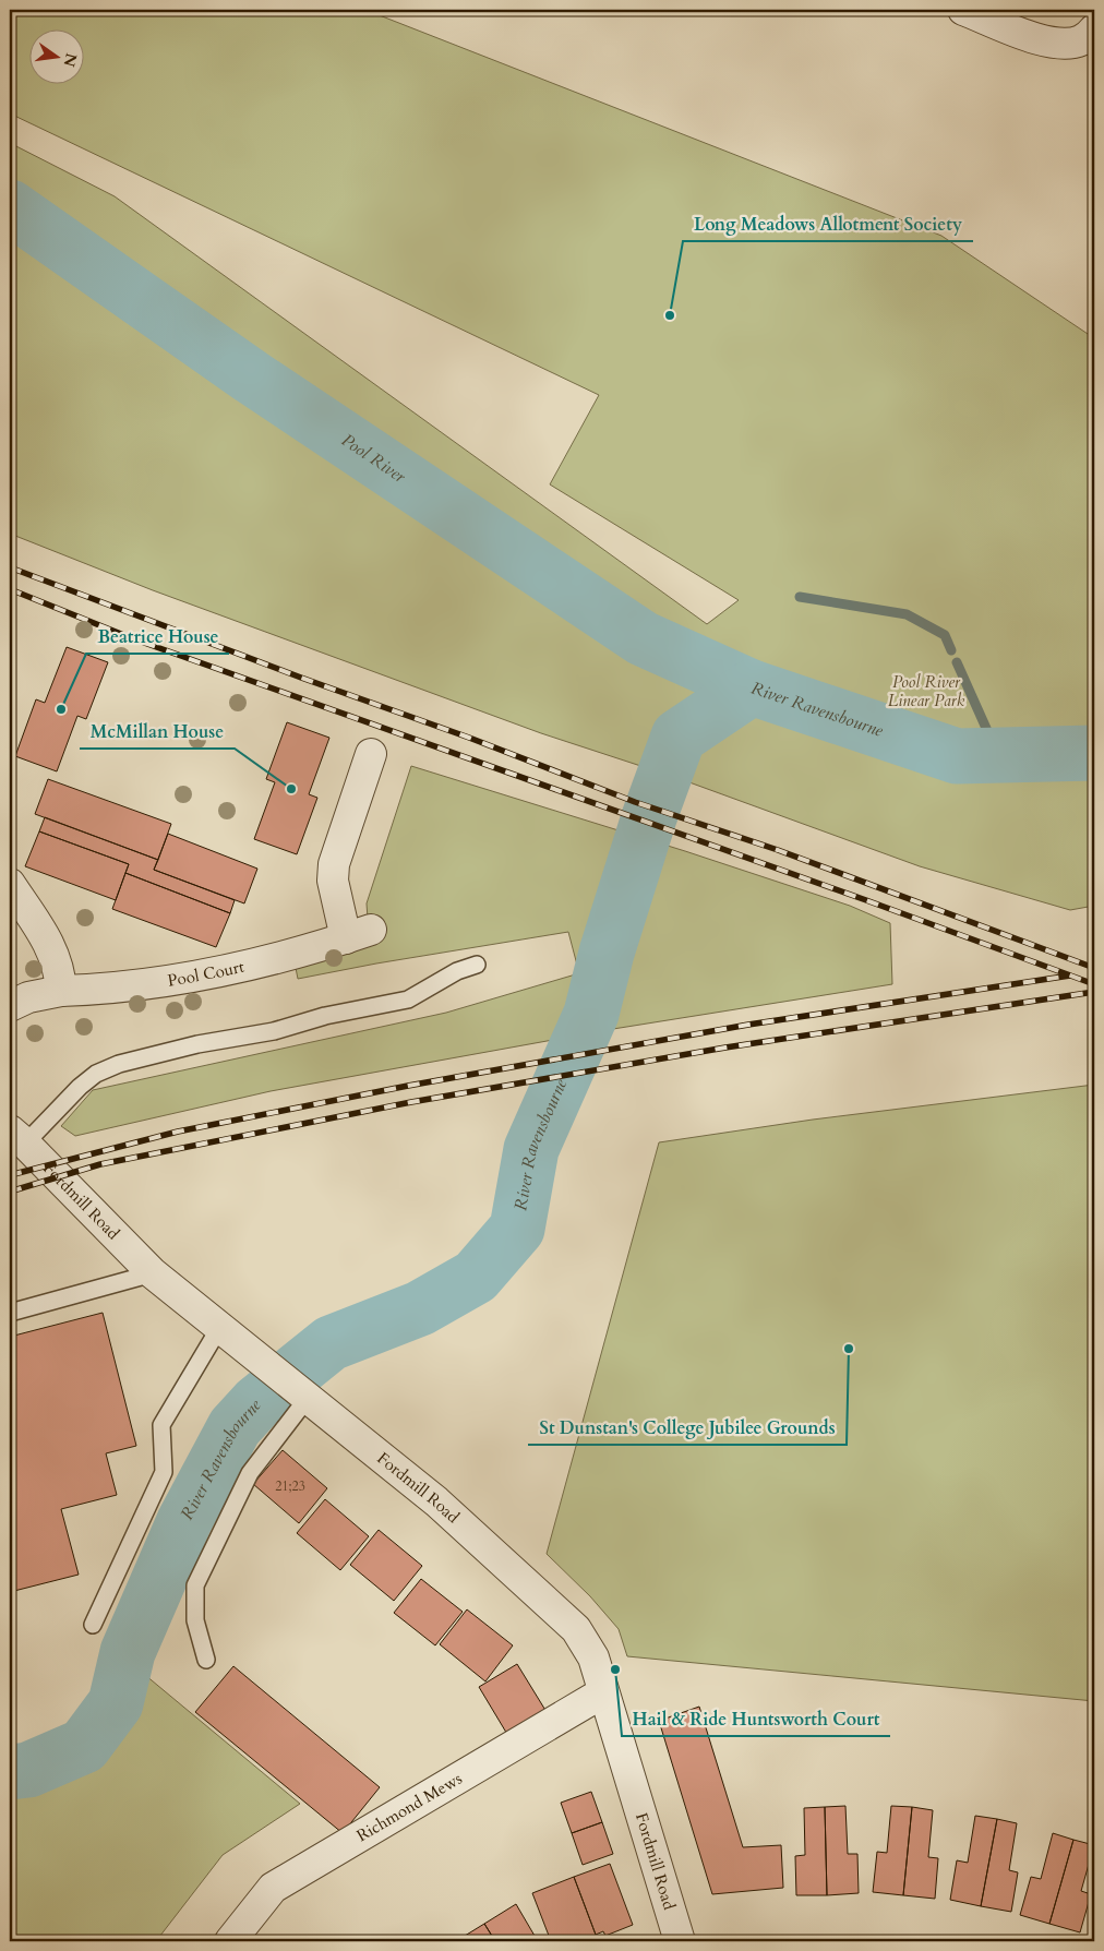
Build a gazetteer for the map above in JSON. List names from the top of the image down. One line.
{"streets":{"street":["Pool Court","Fordmill Road","Richmond Mews"]},"crossings":[["Fordmill Road","Richmond Mews"]],"water":["Pool River","River Ravensbourne"],"parks":["Pool River Linear Park"],"places":["Long Meadows Allotment Society","Beatrice House","McMillan House","St Dunstan's College Jubilee Grounds","Hail & Ride Huntsworth Court"],"house_numbers":["21;23"],"north":"right"}
